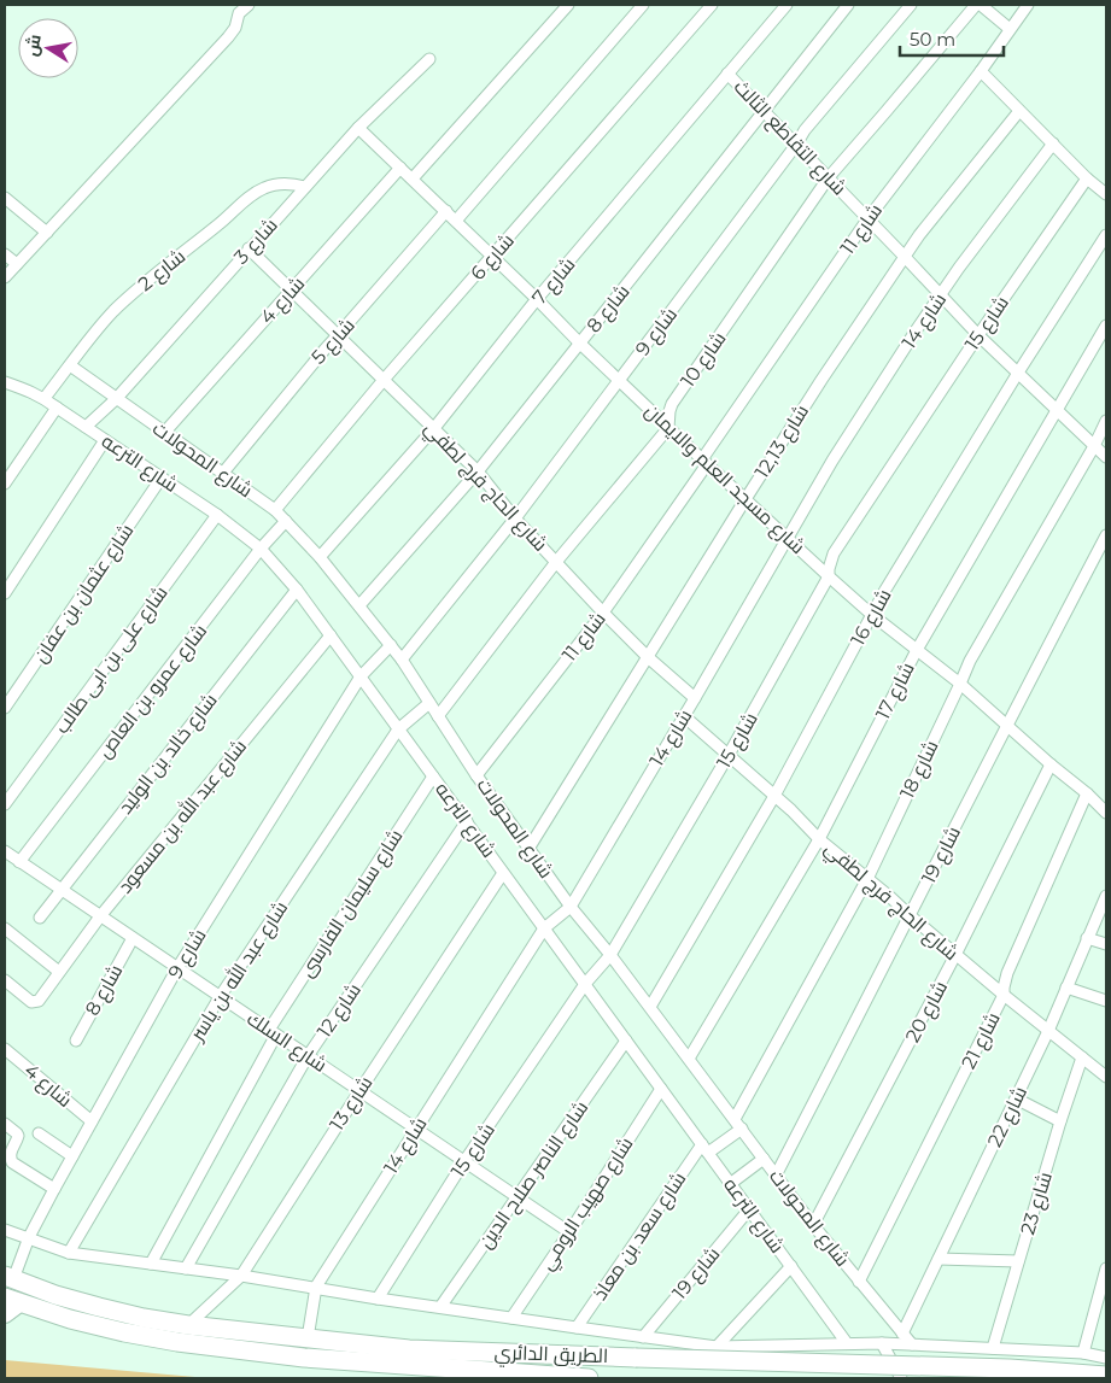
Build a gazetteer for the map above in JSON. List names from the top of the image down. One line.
{"streets":{"main road":["الطريق الدائري"],"street":["شارع التقاطع الثالث","شارع 11","شارع 3","شارع 6","شارع 2","شارع 7","شارع 4","شارع 8","شارع 14","شارع 15","شارع 9","شارع 5","شارع 10","شارع 12,13","شارع المحولات","شارع الترعه","شارع مسجد العلم والايمان","شارع الحاج فرج لطفي","شارع عثمان بن عفان","شارع 16","شارع على بن ابى طالب","شارع عمرو بن العاص","شارع 17","شارع خالد بن الوليد","شارع 18","شارع عبد الله بن مسعود","شارع 19","شارع سليمان الفارسى","شارع عبد الله بن ياسر","شارع 12","شارع 20","شارع 21","شارع السلك","شارع 13","شارع 22","شارع الناصر صلاح الدين","شارع صهيب الرومي","شارع 23","شارع سعد بن معاذ"]},"crossings":[["شارع التقاطع الثالث","شارع 11"],["شارع التقاطع الثالث","شارع 7"],["شارع التقاطع الثالث","شارع 8"],["شارع التقاطع الثالث","شارع 14"],["شارع التقاطع الثالث","شارع 15"],["شارع التقاطع الثالث","شارع 9"],["شارع التقاطع الثالث","شارع 10"],["شارع التقاطع الثالث","شارع 12,13"],["شارع التقاطع الثالث","شارع 16"],["شارع التقاطع الثالث","شارع 17"],["شارع التقاطع الثالث","شارع 18"],["شارع 11","شارع المحولات"],["شارع 11","شارع مسجد العلم والايمان"],["شارع 11","شارع الحاج فرج لطفي"],["شارع 3","شارع 2"],["شارع 3","شارع المحولات"],["شارع 3","شارع الترعه"],["شارع 3","شارع مسجد العلم والايمان"],["شارع 3","شارع الحاج فرج لطفي"],["شارع 6","شارع المحولات"],["شارع 6","شارع مسجد العلم والايمان"],["شارع 6","شارع الحاج فرج لطفي"],["شارع 2","شارع المحولات"],["شارع 2","شارع الترعه"],["شارع 7","شارع المحولات"],["شارع 7","شارع مسجد العلم والايمان"],["شارع 7","شارع الحاج فرج لطفي"],["شارع 4","شارع 9"],["شارع 4","شارع المحولات"],["شارع 4","شارع مسجد العلم والايمان"],["شارع 4","شارع الحاج فرج لطفي"],["شارع 8","شارع المحولات"],["شارع 8","شارع مسجد العلم والايمان"],["شارع 8","شارع الحاج فرج لطفي"],["شارع 8","شارع السلك"],["شارع 14","شارع المحولات"],["شارع 14","شارع الترعه"],["شارع 14","شارع مسجد العلم والايمان"],["شارع 14","شارع الحاج فرج لطفي"],["شارع 14","شارع السلك"],["شارع 14","الطريق الدائري"],["شارع 15","شارع المحولات"],["شارع 15","شارع الترعه"],["شارع 15","شارع مسجد العلم والايمان"],["شارع 15","شارع الحاج فرج لطفي"],["شارع 15","شارع السلك"],["شارع 9","شارع المحولات"],["شارع 9","شارع الترعه"],["شارع 9","شارع مسجد العلم والايمان"],["شارع 9","شارع الحاج فرج لطفي"],["شارع 9","شارع السلك"],["شارع 9","الطريق الدائري"],["شارع 5","شارع المحولات"],["شارع 5","شارع مسجد العلم والايمان"],["شارع 5","شارع الحاج فرج لطفي"],["شارع 10","شارع المحولات"],["شارع 10","شارع مسجد العلم والايمان"],["شارع 10","شارع الحاج فرج لطفي"],["شارع 12,13","شارع المحولات"],["شارع 12,13","شارع مسجد العلم والايمان"],["شارع 12,13","شارع الحاج فرج لطفي"],["شارع المحولات","شارع 16"],["شارع المحولات","شارع عمرو بن العاص"],["شارع المحولات","شارع 17"],["شارع المحولات","شارع 18"],["شارع المحولات","شارع 19"],["شارع المحولات","شارع عبد الله بن ياسر"],["شارع المحولات","شارع 20"],["شارع المحولات","شارع 21"],["شارع المحولات","شارع 22"],["شارع الترعه","شارع عثمان بن عفان"],["شارع الترعه","شارع على بن ابى طالب"],["شارع الترعه","شارع عمرو بن العاص"],["شارع الترعه","شارع خالد بن الوليد"],["شارع الترعه","شارع عبد الله بن مسعود"],["شارع الترعه","شارع 19"],["شارع الترعه","شارع سليمان الفارسى"],["شارع الترعه","شارع عبد الله بن ياسر"],["شارع الترعه","شارع 12"],["شارع الترعه","شارع 13"],["شارع الترعه","شارع الناصر صلاح الدين"],["شارع الترعه","شارع صهيب الرومي"],["شارع الترعه","شارع سعد بن معاذ"],["شارع مسجد العلم والايمان","شارع 16"],["شارع مسجد العلم والايمان","شارع 17"],["شارع مسجد العلم والايمان","شارع 18"],["شارع مسجد العلم والايمان","شارع 19"],["شارع مسجد العلم والايمان","شارع 20"],["شارع مسجد العلم والايمان","شارع 21"],["شارع الحاج فرج لطفي","شارع 16"],["شارع الحاج فرج لطفي","شارع 17"],["شارع الحاج فرج لطفي","شارع 18"],["شارع الحاج فرج لطفي","شارع 19"],["شارع الحاج فرج لطفي","شارع 20"],["شارع الحاج فرج لطفي","شارع 21"],["شارع الحاج فرج لطفي","شارع 22"],["شارع الحاج فرج لطفي","شارع 23"],["شارع عمرو بن العاص","شارع السلك"],["شارع خالد بن الوليد","شارع السلك"],["شارع عبد الله بن مسعود","شارع السلك"],["شارع سليمان الفارسى","شارع السلك"],["شارع عبد الله بن ياسر","شارع السلك"],["شارع 12","شارع السلك"],["شارع السلك","شارع 13"],["شارع السلك","شارع الناصر صلاح الدين"],["شارع السلك","شارع صهيب الرومي"],["شارع 13","الطريق الدائري"]],"scale_bar":"50 m","north":"left"}
